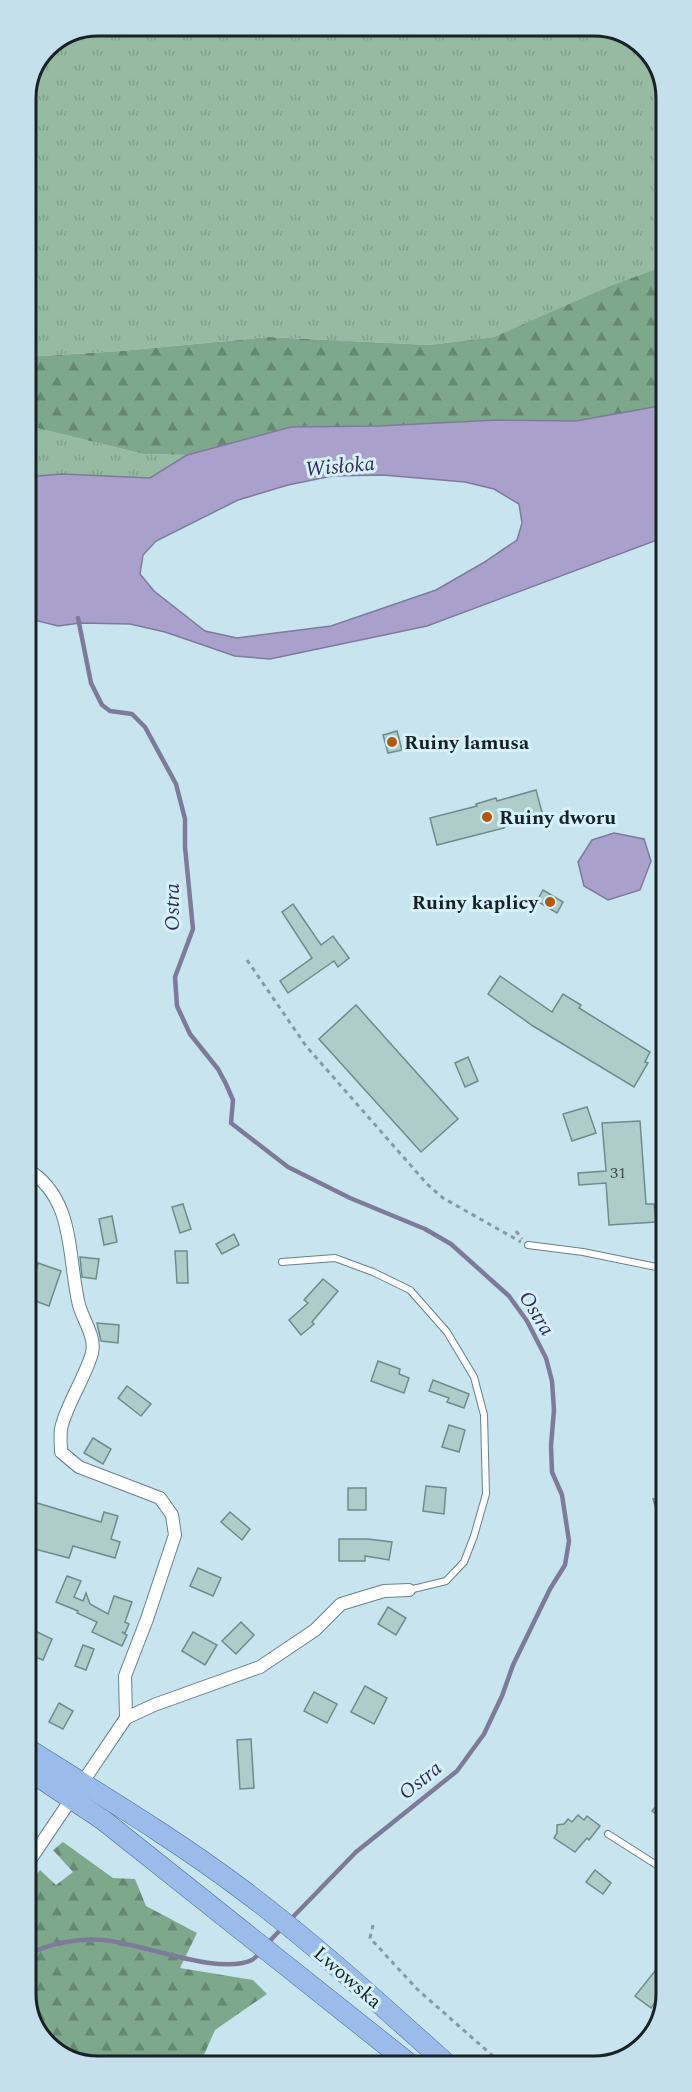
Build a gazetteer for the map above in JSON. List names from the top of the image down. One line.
{"streets":{"main road":["Lwowska"]},"water":["Wisłoka","Ostra"],"places":["Ruiny lamusa","Ruiny dworu","Ruiny kaplicy"],"house_numbers":["31"]}
